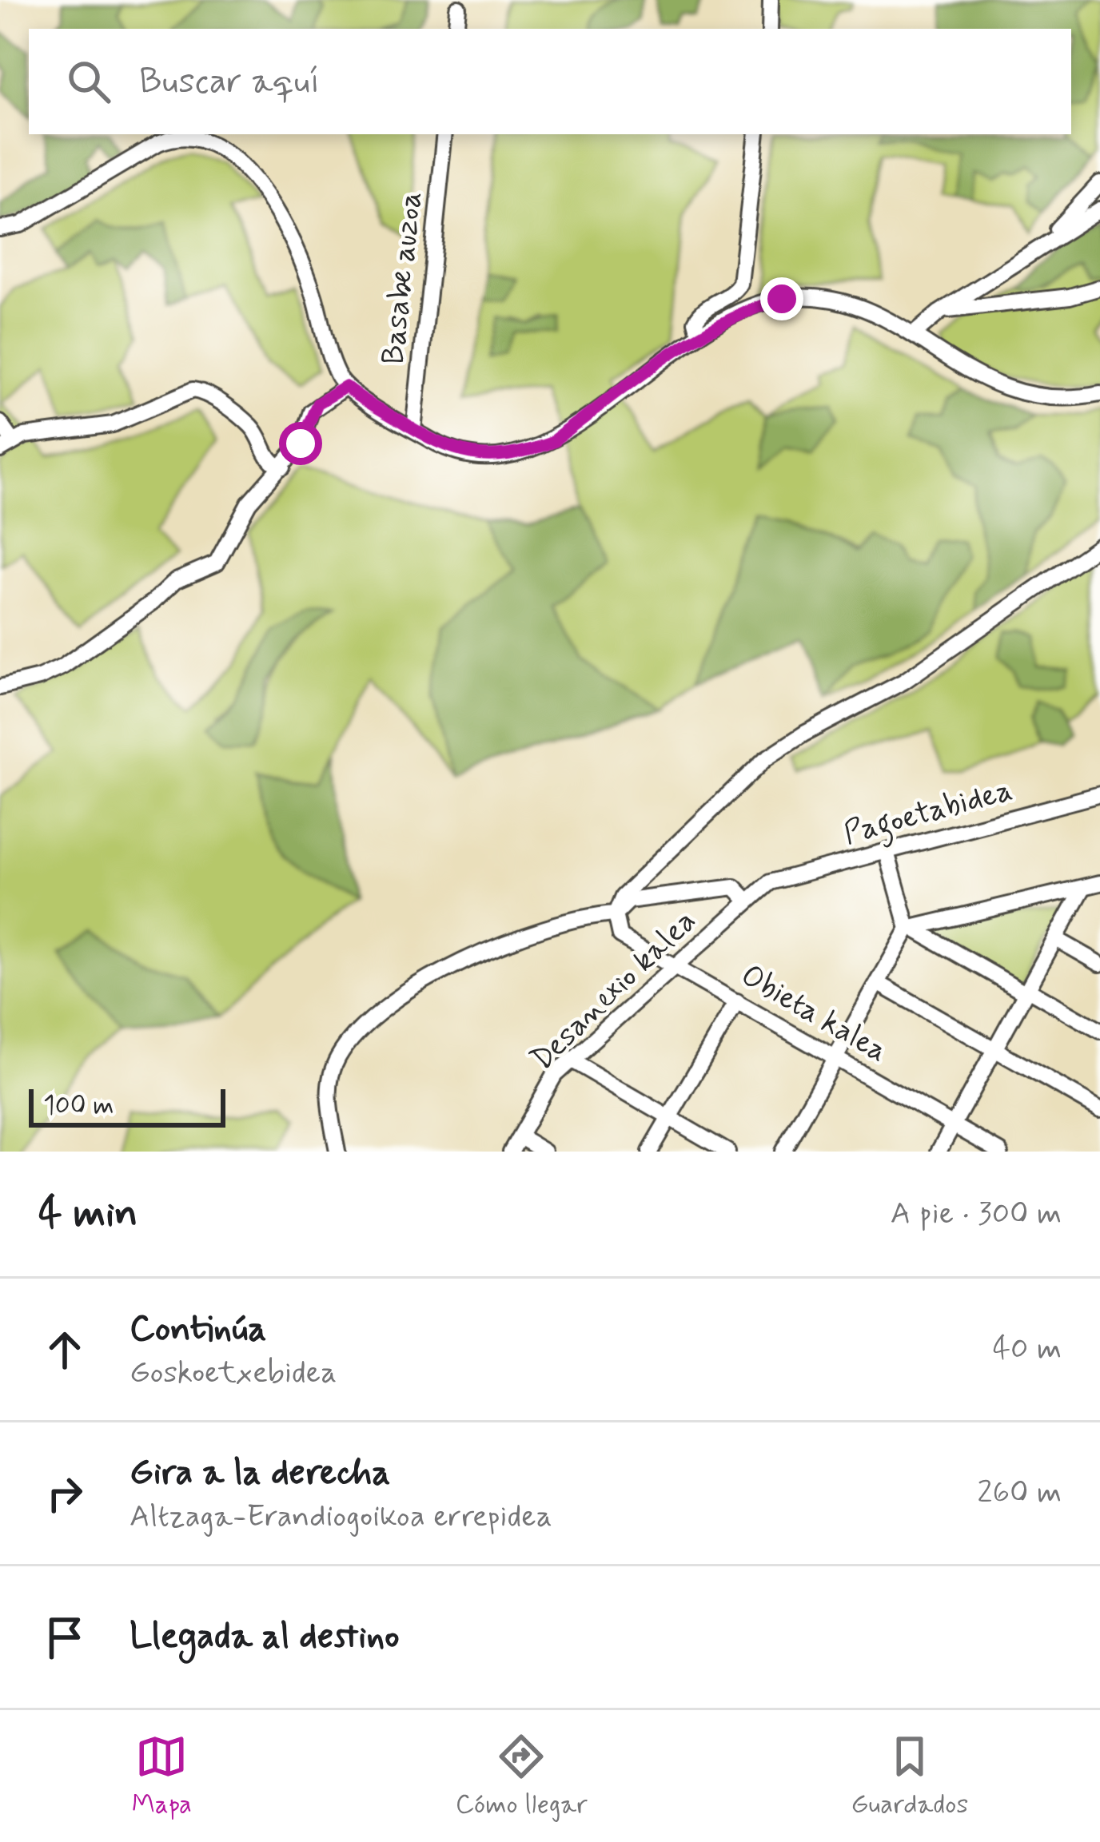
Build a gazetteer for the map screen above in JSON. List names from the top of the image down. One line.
{"streets":{"street":["Basabe auzoa","Pagoetabidea","Desanexio kalea","Obieta kalea"]},"crossings":[["Pagoetabidea","Desanexio kalea"],["Desanexio kalea","Obieta kalea"]],"scale_bar":"100 m","page":{"search":"Buscar aquí","scale":"100 m","heading":["4 min","A pie · 300 m"],"list":[["Continúa","Goskoetxebidea","40 m"],["Gira a la derecha","Altzaga-Erandiogoikoa errepidea","260 m"],"Llegada al destino"],"nav":["Mapa","Cómo llegar","Guardados"]}}
